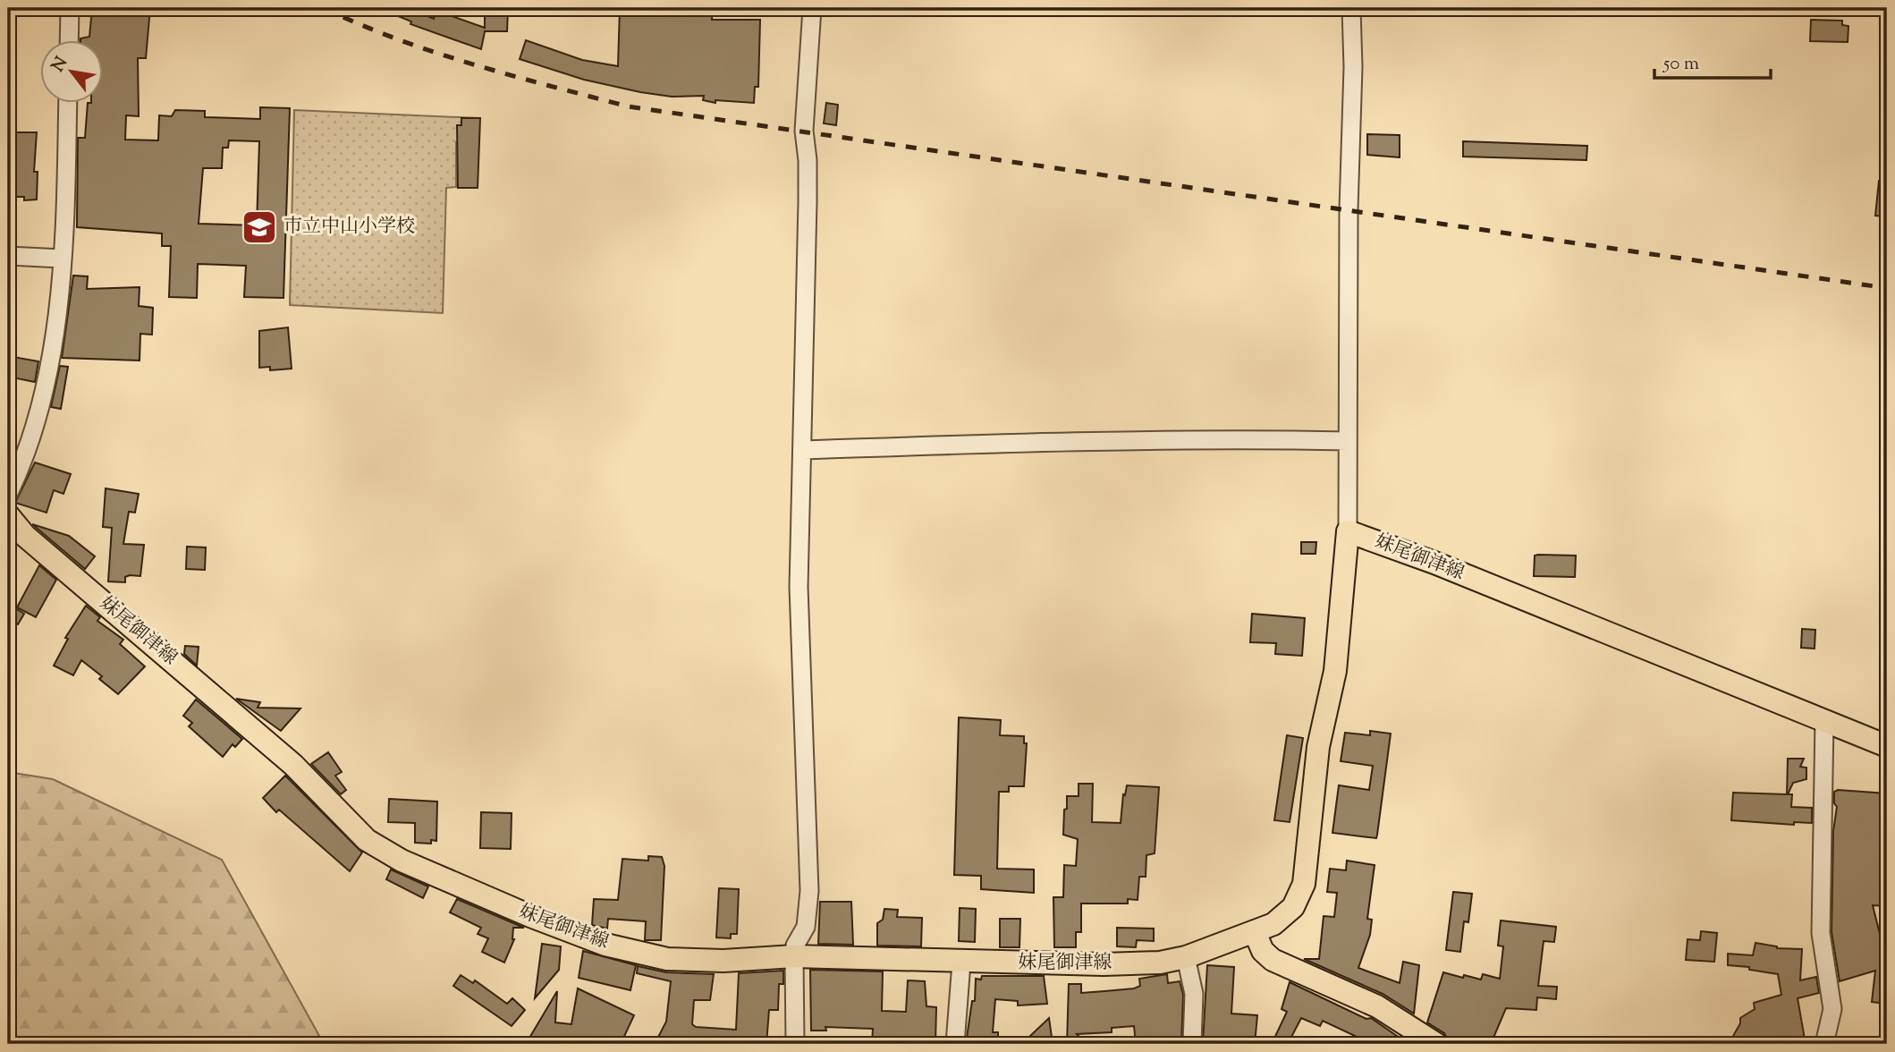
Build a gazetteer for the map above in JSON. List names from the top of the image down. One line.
{"streets":{"main road":["妹尾御津線"]},"places":{"school or university":["市立中山小学校"]},"scale_bar":"50 m","north":"top left"}
